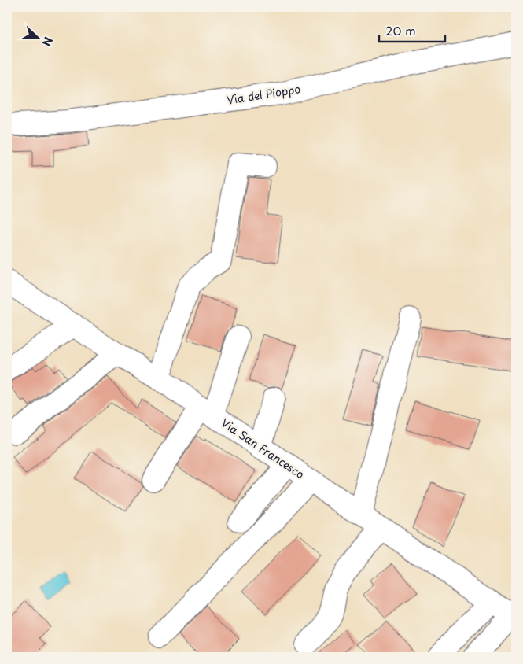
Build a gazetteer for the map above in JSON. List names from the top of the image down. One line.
{"streets":{"main road":["Via del Pioppo","Via San Francesco"]},"scale_bar":"20 m","north":"right"}
